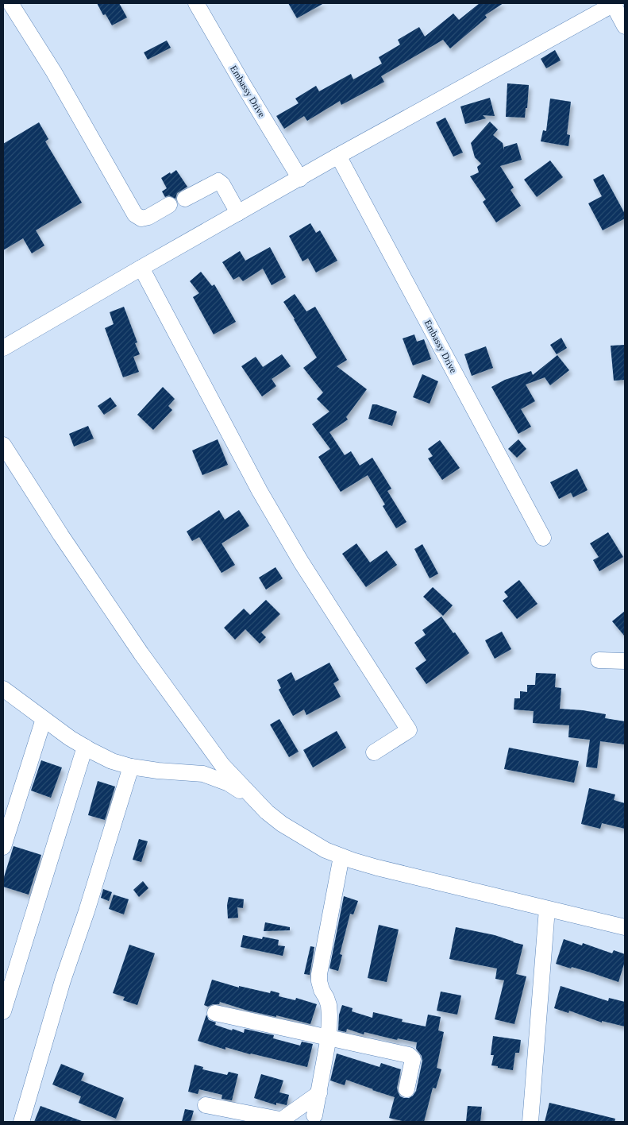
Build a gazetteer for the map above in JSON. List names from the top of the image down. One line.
{"streets":{"street":["Embassy Drive"]}}
